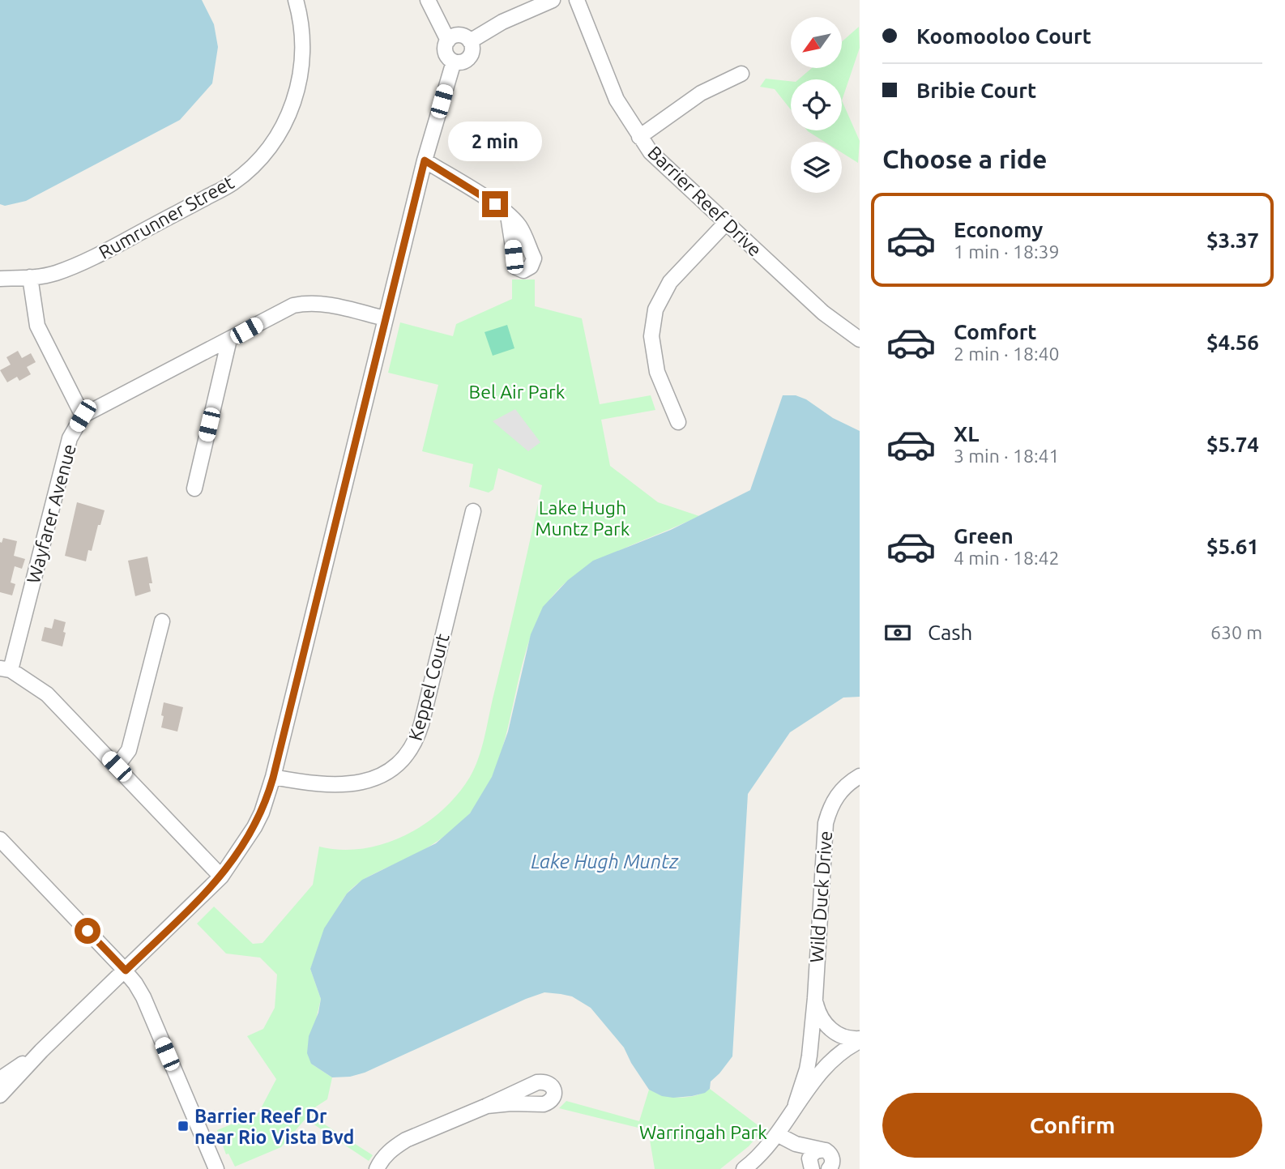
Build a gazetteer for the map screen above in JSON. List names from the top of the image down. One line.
{"streets":{"street":["Barrier Reef Drive","Rumrunner Street","Wayfarer Avenue","Keppel Court","Wild Duck Drive"]},"water":["Lake Hugh Muntz"],"parks":["Bel Air Park","Lake Hugh Muntz Park","Warringah Park"],"places":{"transit":["Barrier Reef Dr near Rio Vista Bvd"]},"north":"bottom left","page":{"banner":["Koomooloo Court","Bribie Court"],"bubble":"2 min","heading":"Choose a ride","list":[{"name":"Economy","note":"1 min · 18:39","value":"$3.37"},{"name":"Comfort","note":"2 min · 18:40","value":"$4.56"},{"name":"XL","note":"3 min · 18:41","value":"$5.74"},{"name":"Green","note":"4 min · 18:42","value":"$5.61"}],"pay":["Cash","630 m"],"buttons":"Confirm"}}
